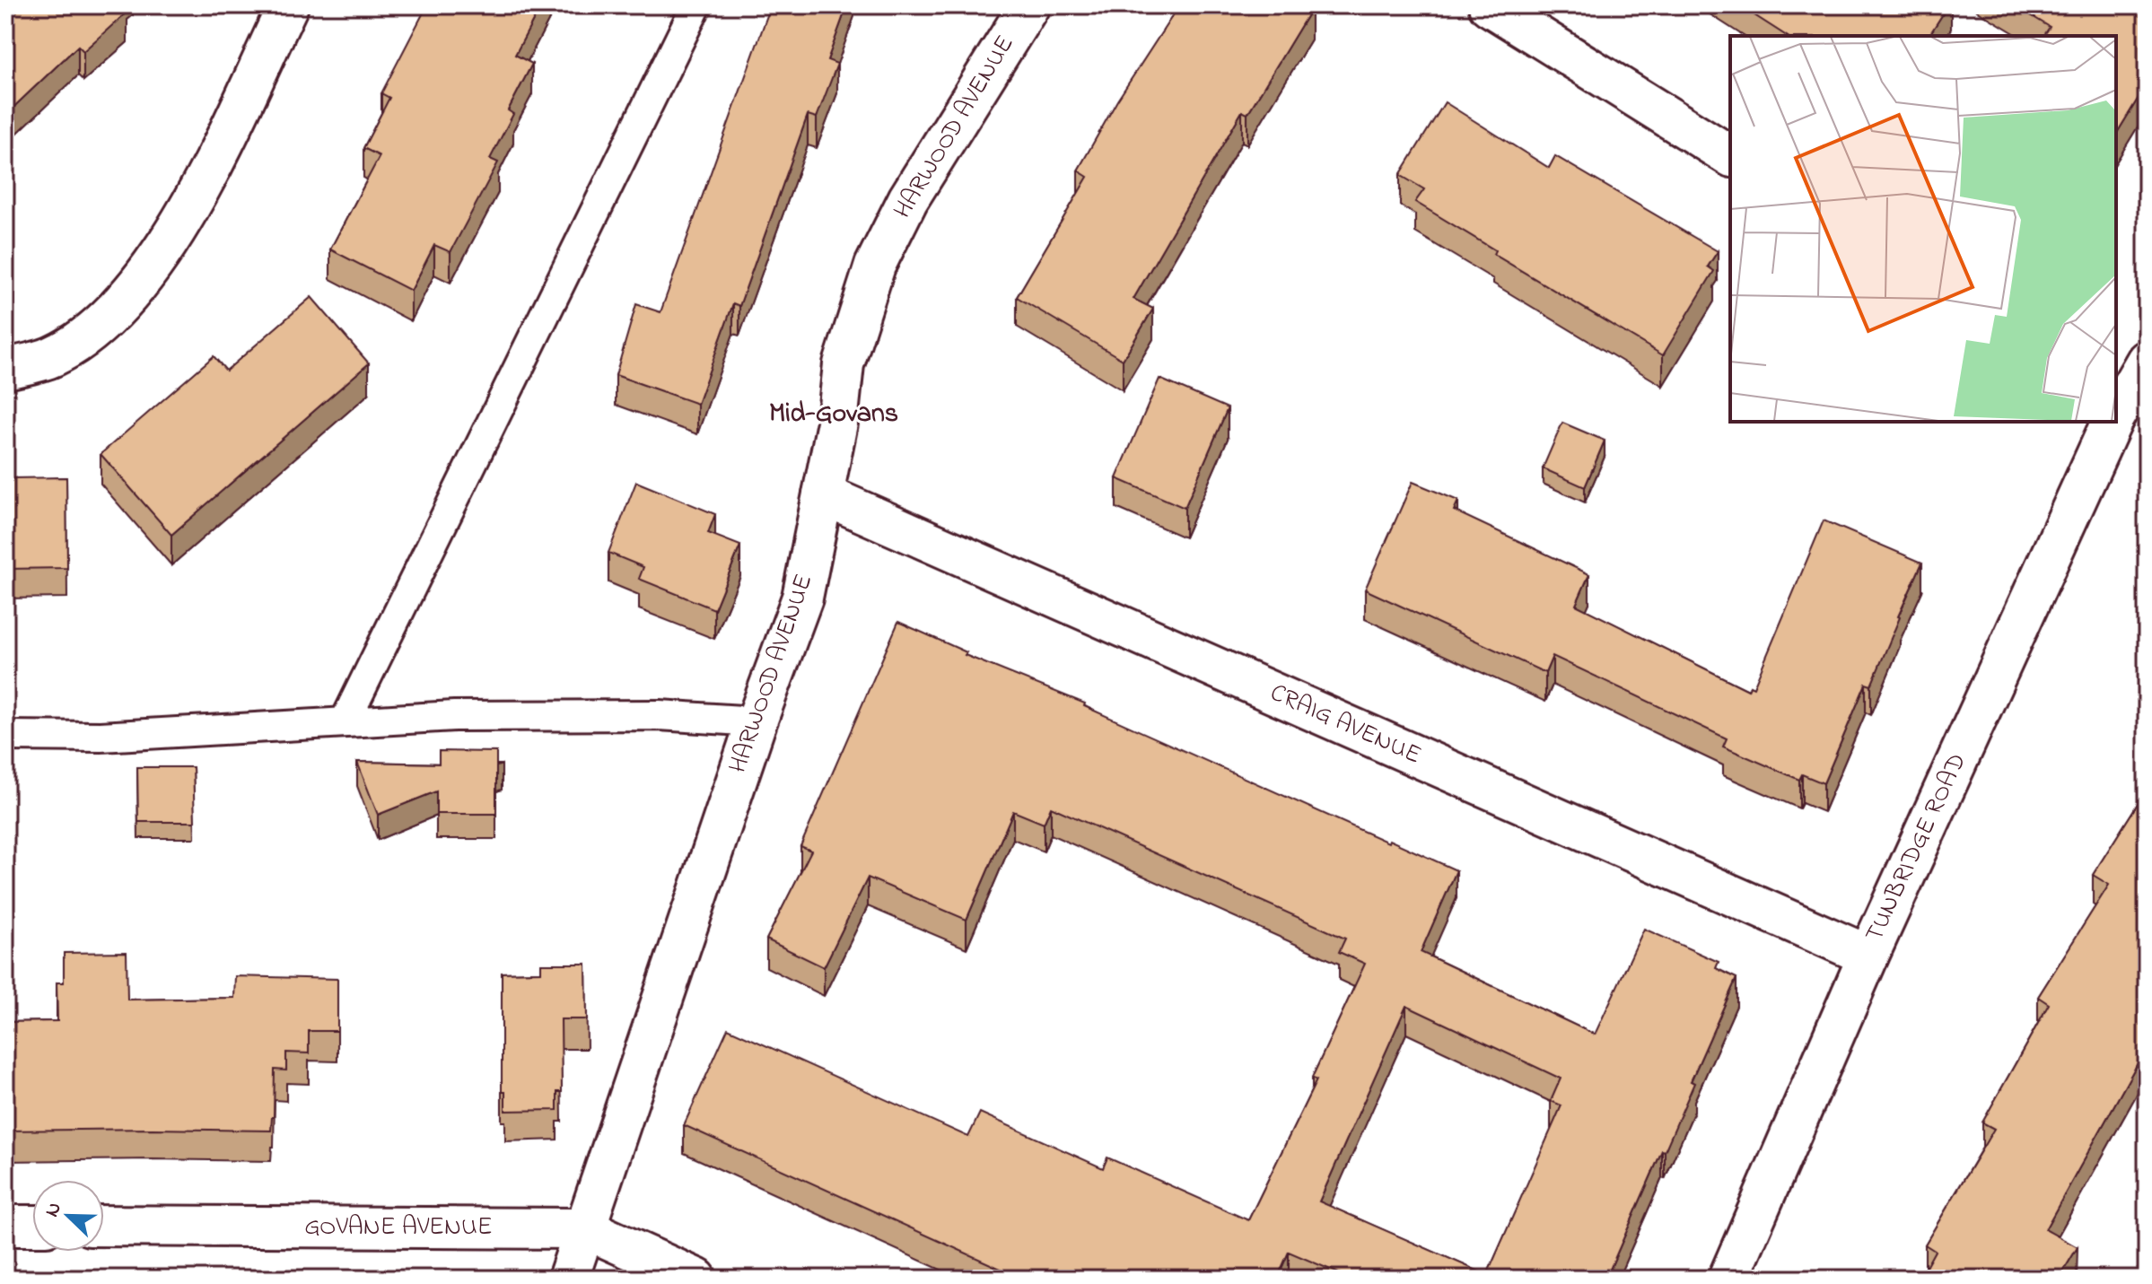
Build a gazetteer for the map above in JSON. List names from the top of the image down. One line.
{"streets":{"street":["HARWOOD AVENUE","CRAIG AVENUE","TUNBRIDGE ROAD","GOVANE AVENUE"]},"crossings":[["HARWOOD AVENUE","CRAIG AVENUE"],["HARWOOD AVENUE","GOVANE AVENUE"],["CRAIG AVENUE","TUNBRIDGE ROAD"]],"districts":["Mid-Govans"],"north":"top left"}
